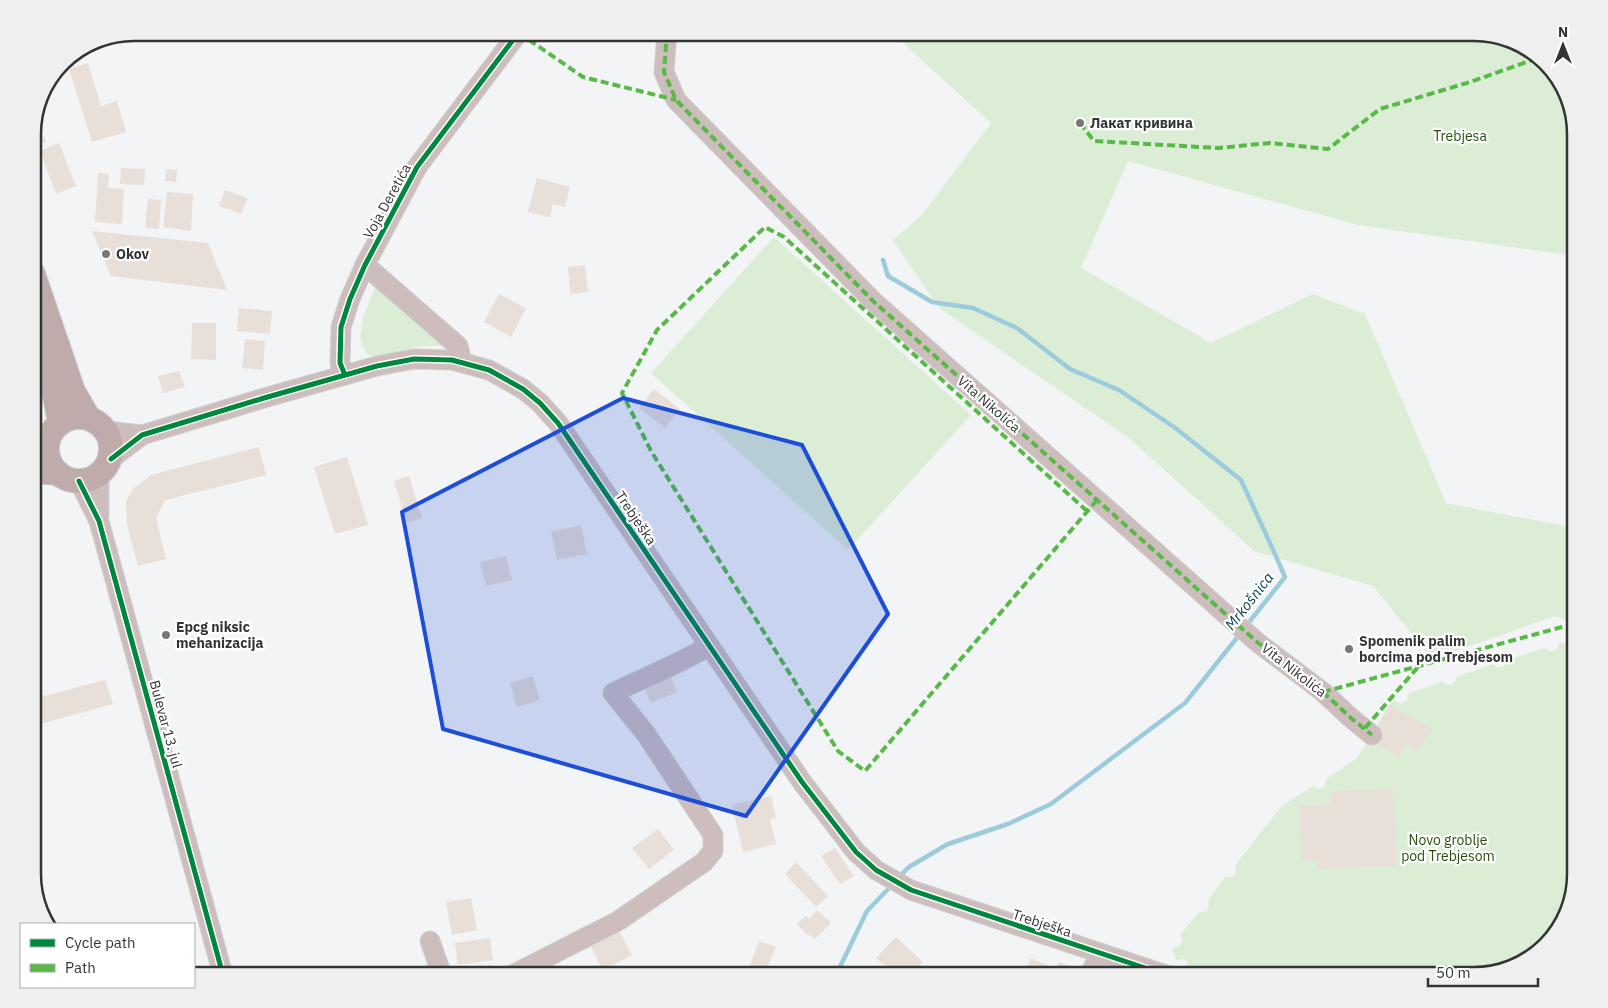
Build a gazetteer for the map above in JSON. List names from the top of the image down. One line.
{"streets":{"street":["Voja Deretića","Vita Nikolića","Trebješka","Bulevar 13. jul"]},"crossings":[["Voja Deretića","Trebješka"]],"water":["Mrkošnica"],"parks":["Trebjesa","Novo groblje pod Trebjesom"],"places":["Лакат кривина","Okov","Epcg niksic mehanizacija","Spomenik palim borcima pod Trebjesom"],"legend":["Cycle path","Path"],"scale_bar":"50 m","north":"top"}
